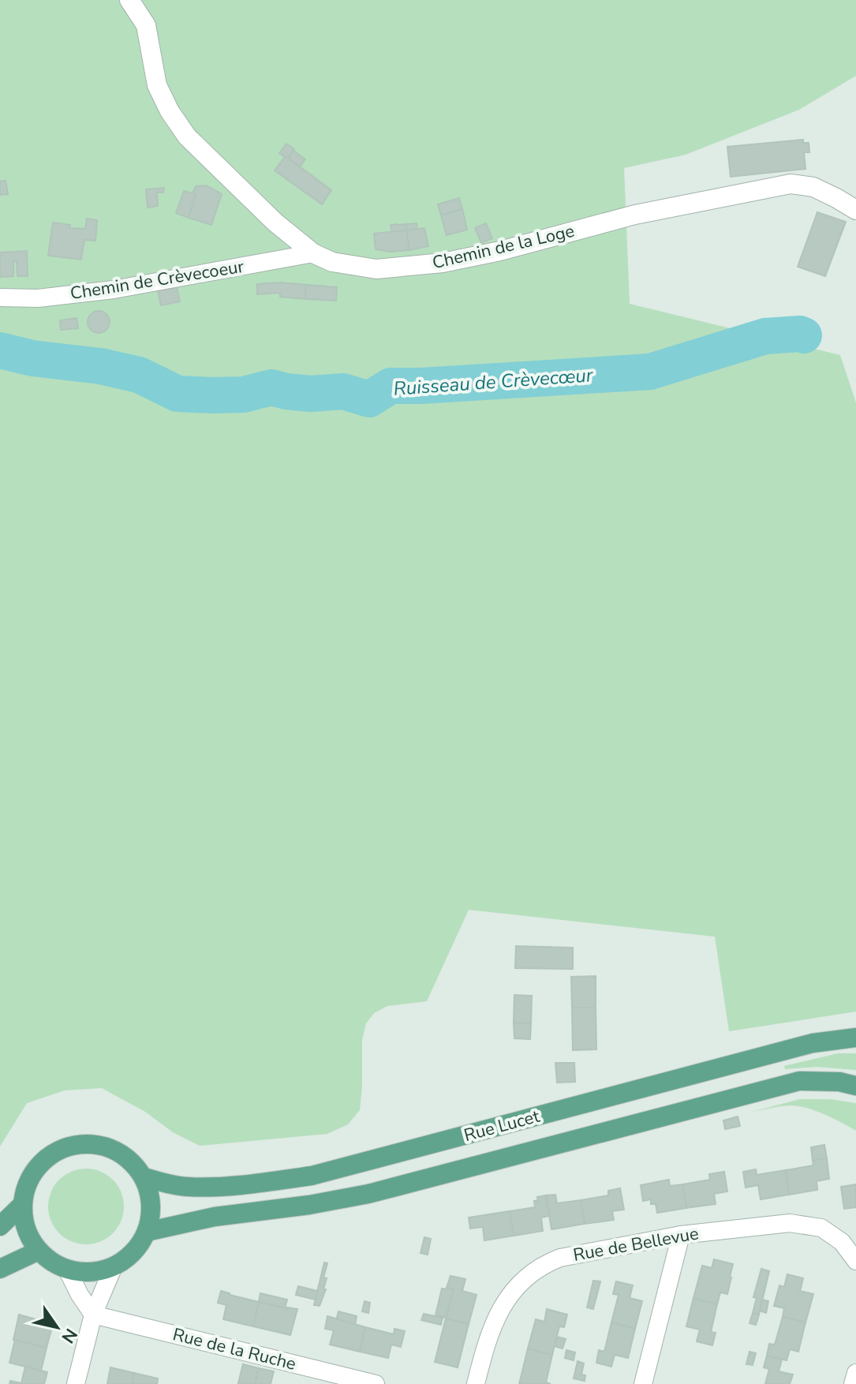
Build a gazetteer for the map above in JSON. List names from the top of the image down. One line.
{"streets":{"main road":["Rue Lucet"],"street":["Chemin de la Loge","Chemin de Crèvecoeur","Rue de Bellevue","Rue de la Ruche"]},"crossings":[["Chemin de la Loge","Chemin de Crèvecoeur"]],"water":["Ruisseau de Crèvecœur"],"north":"bottom right"}
